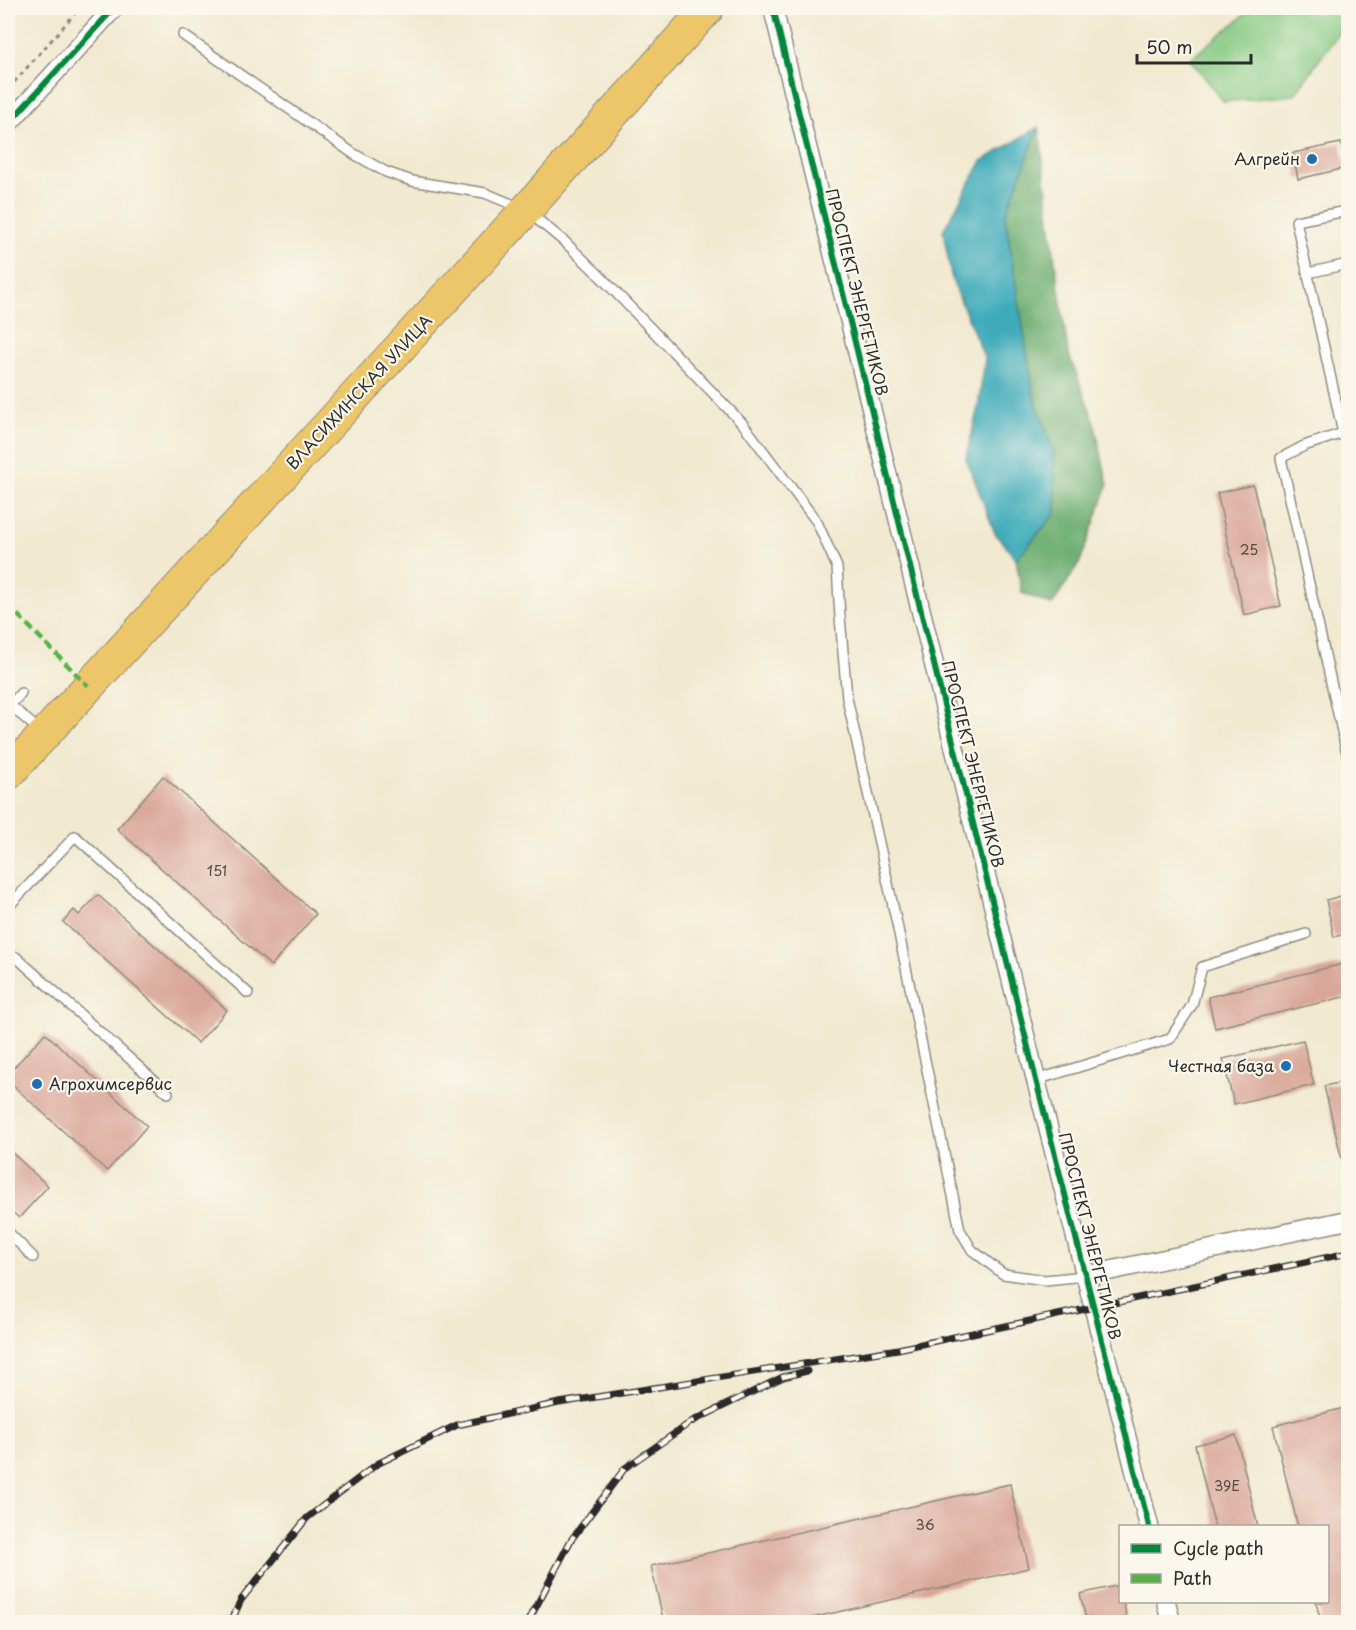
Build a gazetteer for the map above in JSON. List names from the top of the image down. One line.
{"streets":{"highway":["ВЛАСИХИНСКАЯ УЛИЦА"],"street":["ПРОСПЕКТ ЭНЕРГЕТИКОВ"]},"places":["Алгрейн","Честная база","Агрохимсервис"],"house_numbers":["25","151","39Е","36"],"legend":["Cycle path","Path"],"scale_bar":"50 m"}
